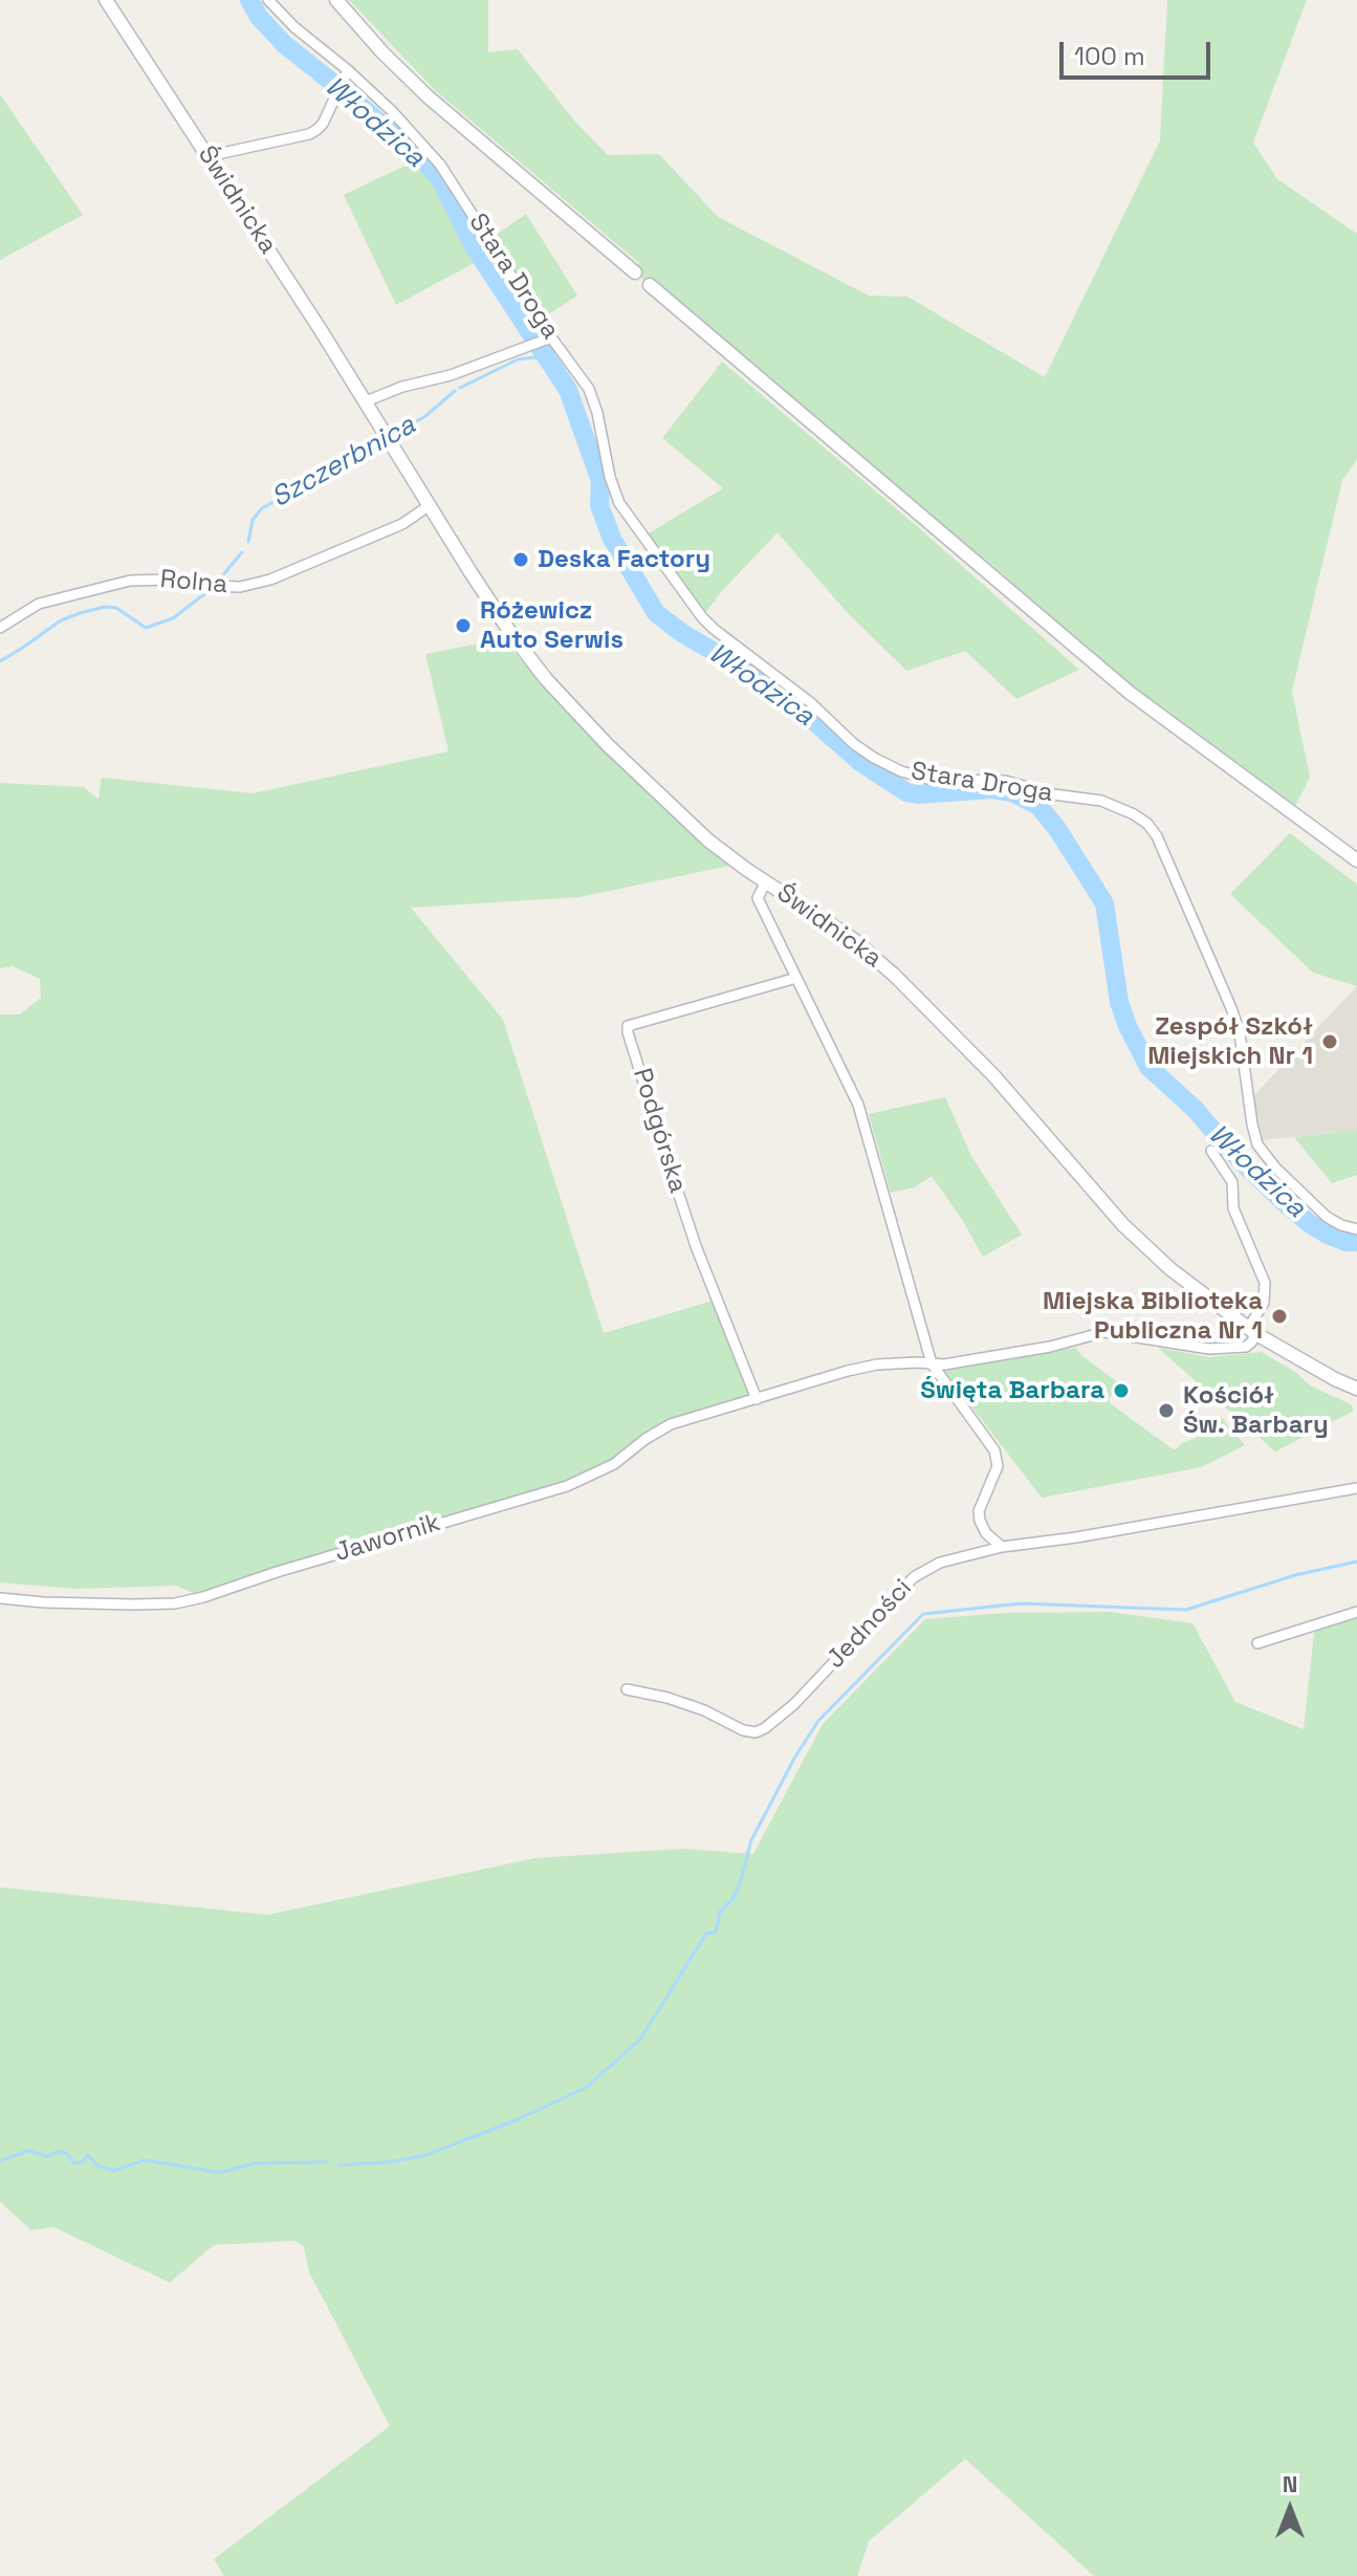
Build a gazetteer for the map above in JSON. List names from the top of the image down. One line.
{"streets":{"street":["Świdnicka","Stara Droga","Rolna","Podgórska","Jawornik","Jedności"]},"crossings":[["Świdnicka","Rolna"],["Świdnicka","Jawornik"],["Podgórska","Jawornik"]],"water":["Włodzica","Szczerbnica"],"places":["Deska Factory","Różewicz Auto Serwis","Zespół Szkół Miejskich Nr 1","Miejska Biblioteka Publiczna Nr 1","Święta Barbara","Kościół Św. Barbary"],"scale_bar":"100 m","north":"top"}
